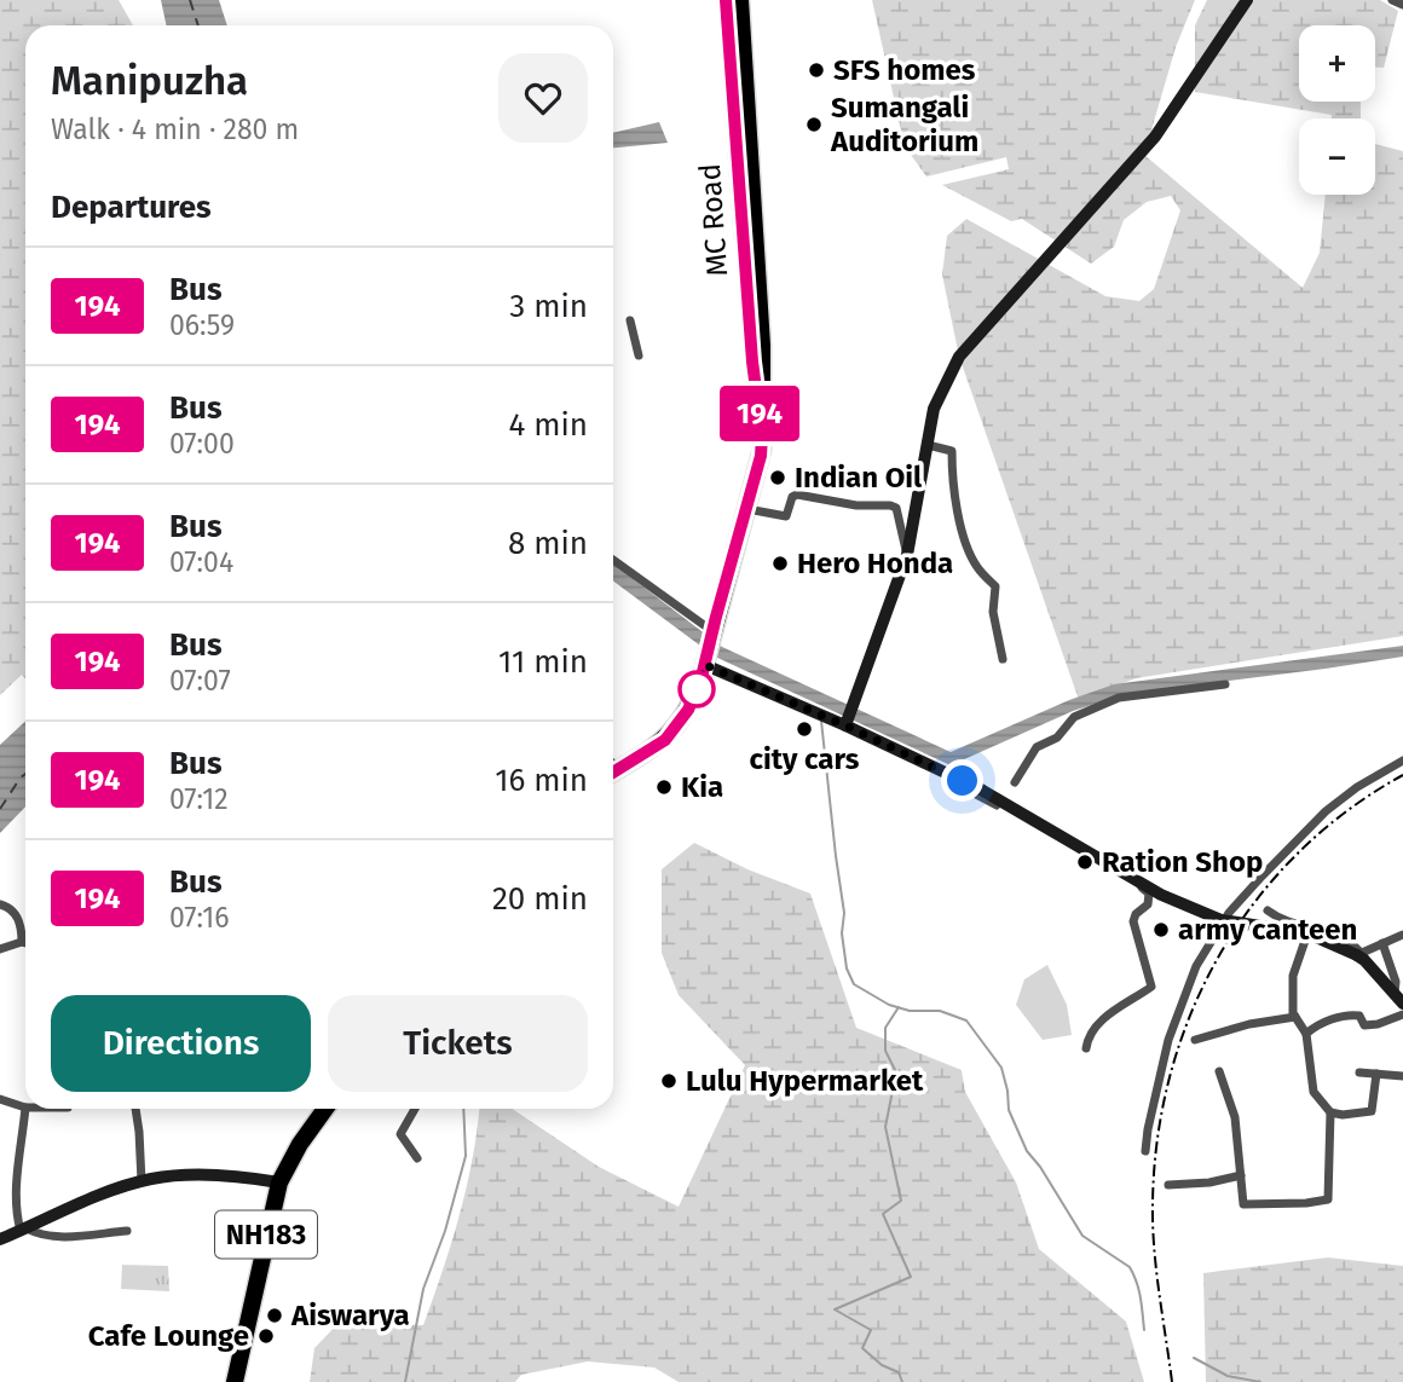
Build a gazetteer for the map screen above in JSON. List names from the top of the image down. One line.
{"streets":{"highway":["MC Road","NH183"]},"places":["SFS homes","Sumangali Auditorium","Indian Oil","Hero Honda","city cars","Kia","Ration Shop","army canteen","Lulu Hypermarket","Aiswarya","Cafe Lounge"],"lines":["bus line 194"],"page":{"on_map":"194","map_buttons":["+","−"],"heading":[["Manipuzha","Walk · 4 min · 280 m"],"Departures"],"list":[{"mark":"194","name":"Bus","note":"06:59","value":"3 min"},{"mark":"194","name":"Bus","note":"07:00","value":"4 min"},{"mark":"194","name":"Bus","note":"07:04","value":"8 min"},{"mark":"194","name":"Bus","note":"07:07","value":"11 min"},{"mark":"194","name":"Bus","note":"07:12","value":"16 min"},{"mark":"194","name":"Bus","note":"07:16","value":"20 min"}],"buttons":["Directions","Tickets"]}}
